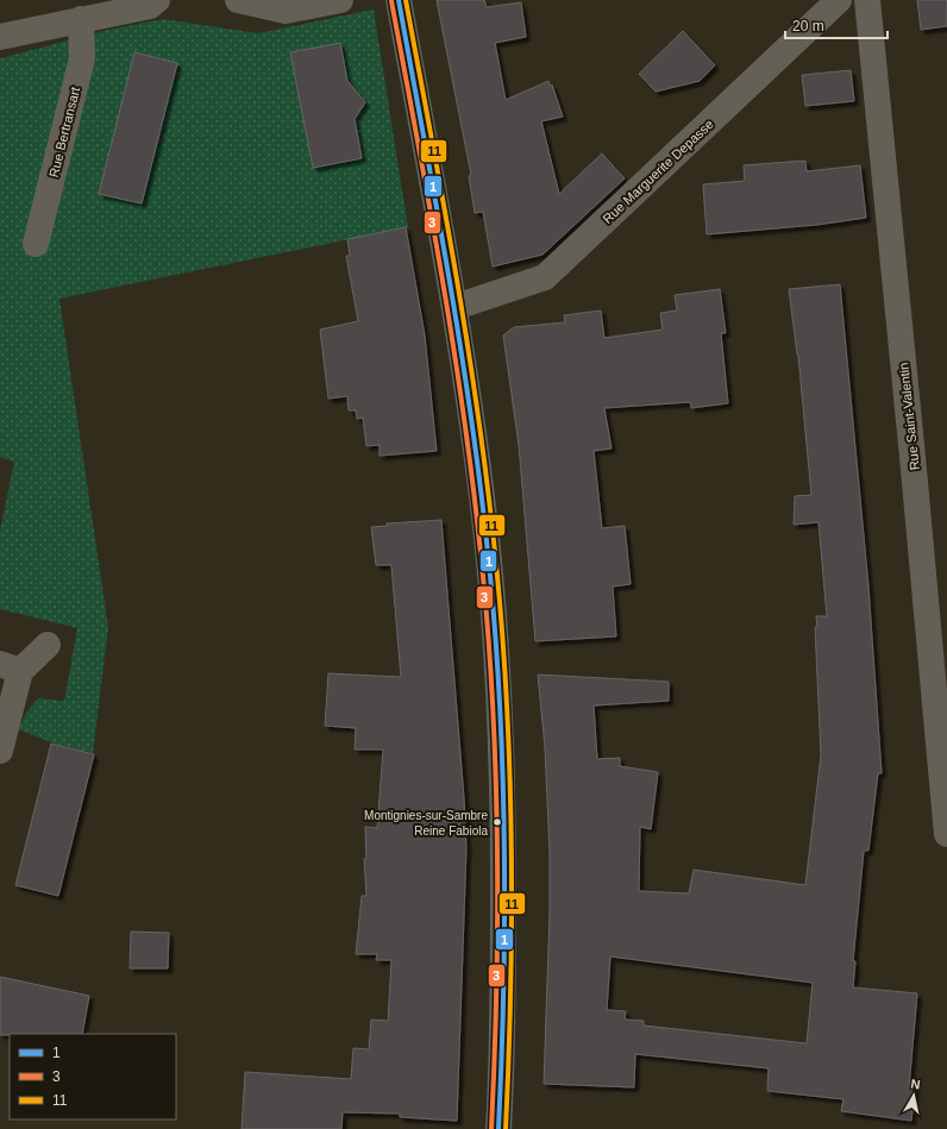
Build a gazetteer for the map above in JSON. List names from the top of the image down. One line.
{"streets":{"street":["Rue Bertransart","Rue Marguerite Depasse","Rue Saint-Valentin"]},"places":["Montignies-sur-Sambre Reine Fabiola"],"lines":["transit line 1","transit line 11","transit line 3"],"legend":["1","3","11"],"scale_bar":"20 m","north":"top"}
